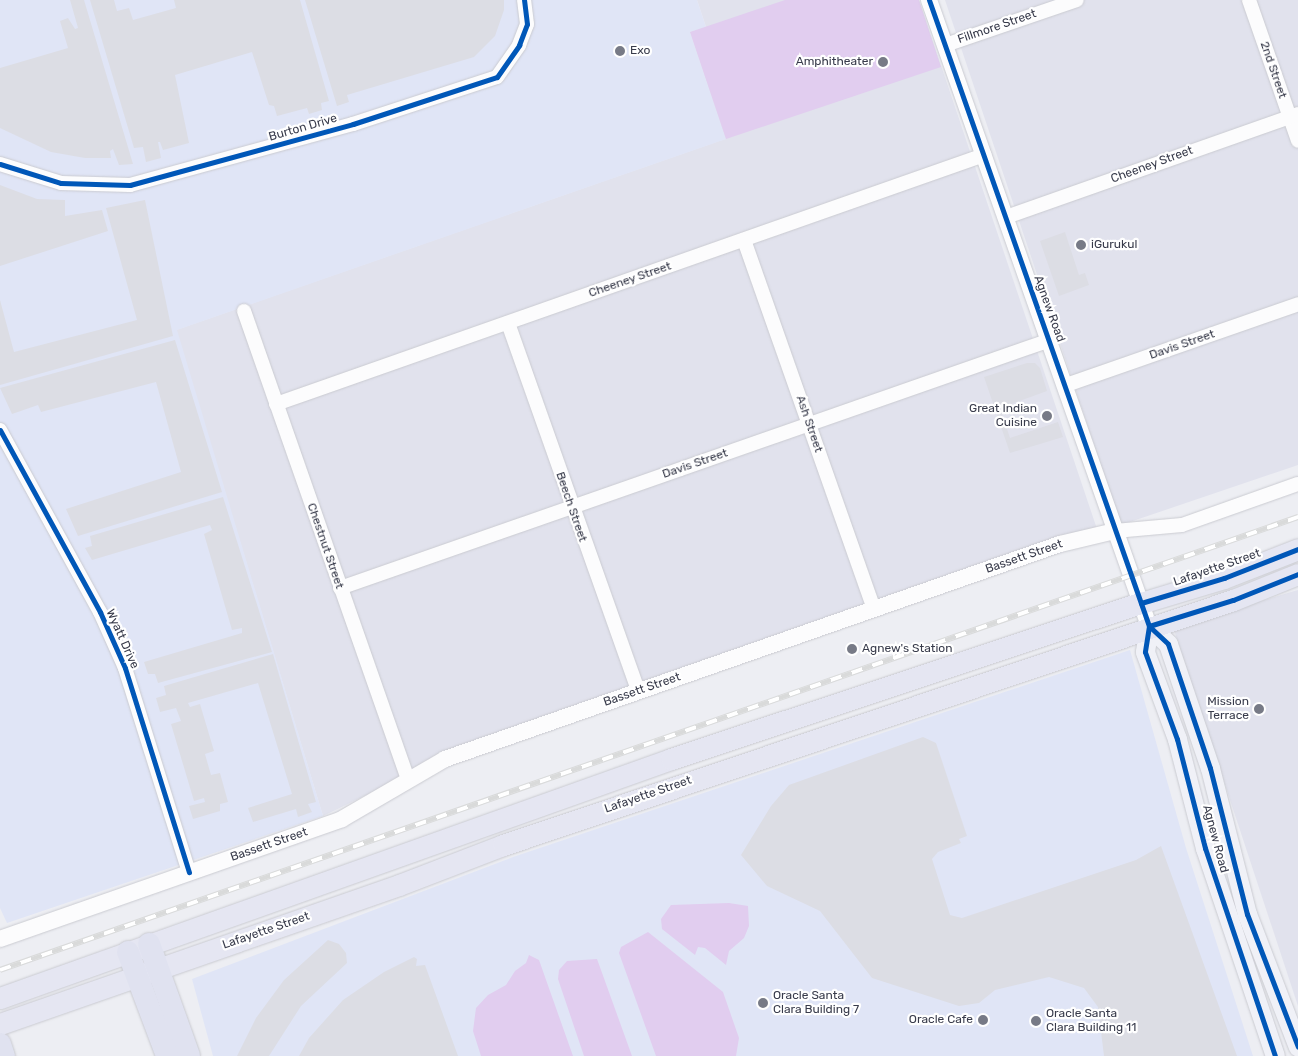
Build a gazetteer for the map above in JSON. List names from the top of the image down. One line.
{"streets":{"main road":["Agnew Road","Lafayette Street"],"street":["Fillmore Street","2nd Street","Burton Drive","Cheeney Street","Davis Street","Ash Street","Beech Street","Chestnut Street","Bassett Street","Wyatt Drive"]},"crossings":[["Fillmore Street","Agnew Road"],["2nd Street","Cheeney Street"],["Cheeney Street","Agnew Road"],["Cheeney Street","Ash Street"],["Cheeney Street","Beech Street"],["Cheeney Street","Chestnut Street"],["Agnew Road","Davis Street"],["Agnew Road","Bassett Street"],["Agnew Road","Lafayette Street"],["Davis Street","Ash Street"],["Davis Street","Beech Street"],["Davis Street","Chestnut Street"],["Ash Street","Bassett Street"],["Beech Street","Bassett Street"],["Chestnut Street","Bassett Street"],["Bassett Street","Wyatt Drive"]],"places":["Exo","Amphitheater","iGurukul","Great Indian Cuisine","Agnew's Station","Mission Terrace","Oracle Santa Clara Building 7","Oracle Cafe","Oracle Santa Clara Building 11"]}
